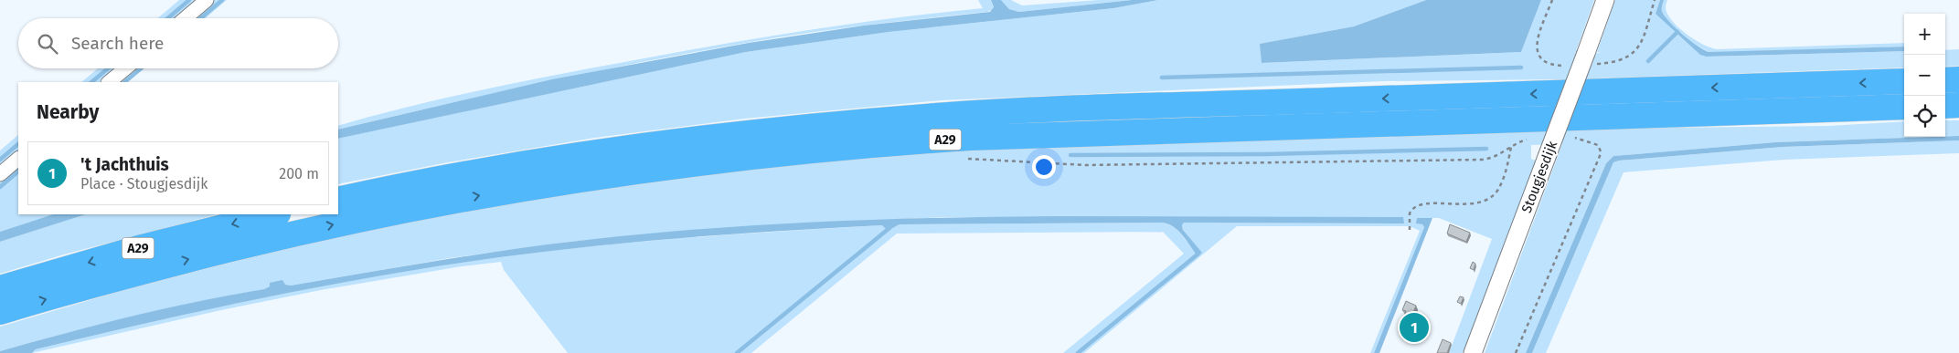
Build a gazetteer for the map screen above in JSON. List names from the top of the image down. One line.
{"streets":{"highway":["A29"],"street":["Stougjesdijk"]},"page":{"map_buttons":["+","−"],"search":"Search here","heading":"Nearby","list":[{"mark":"1","name":"'t Jachthuis","note":"Place · Stougjesdijk","value":"200 m"}],"pins":"1"}}
